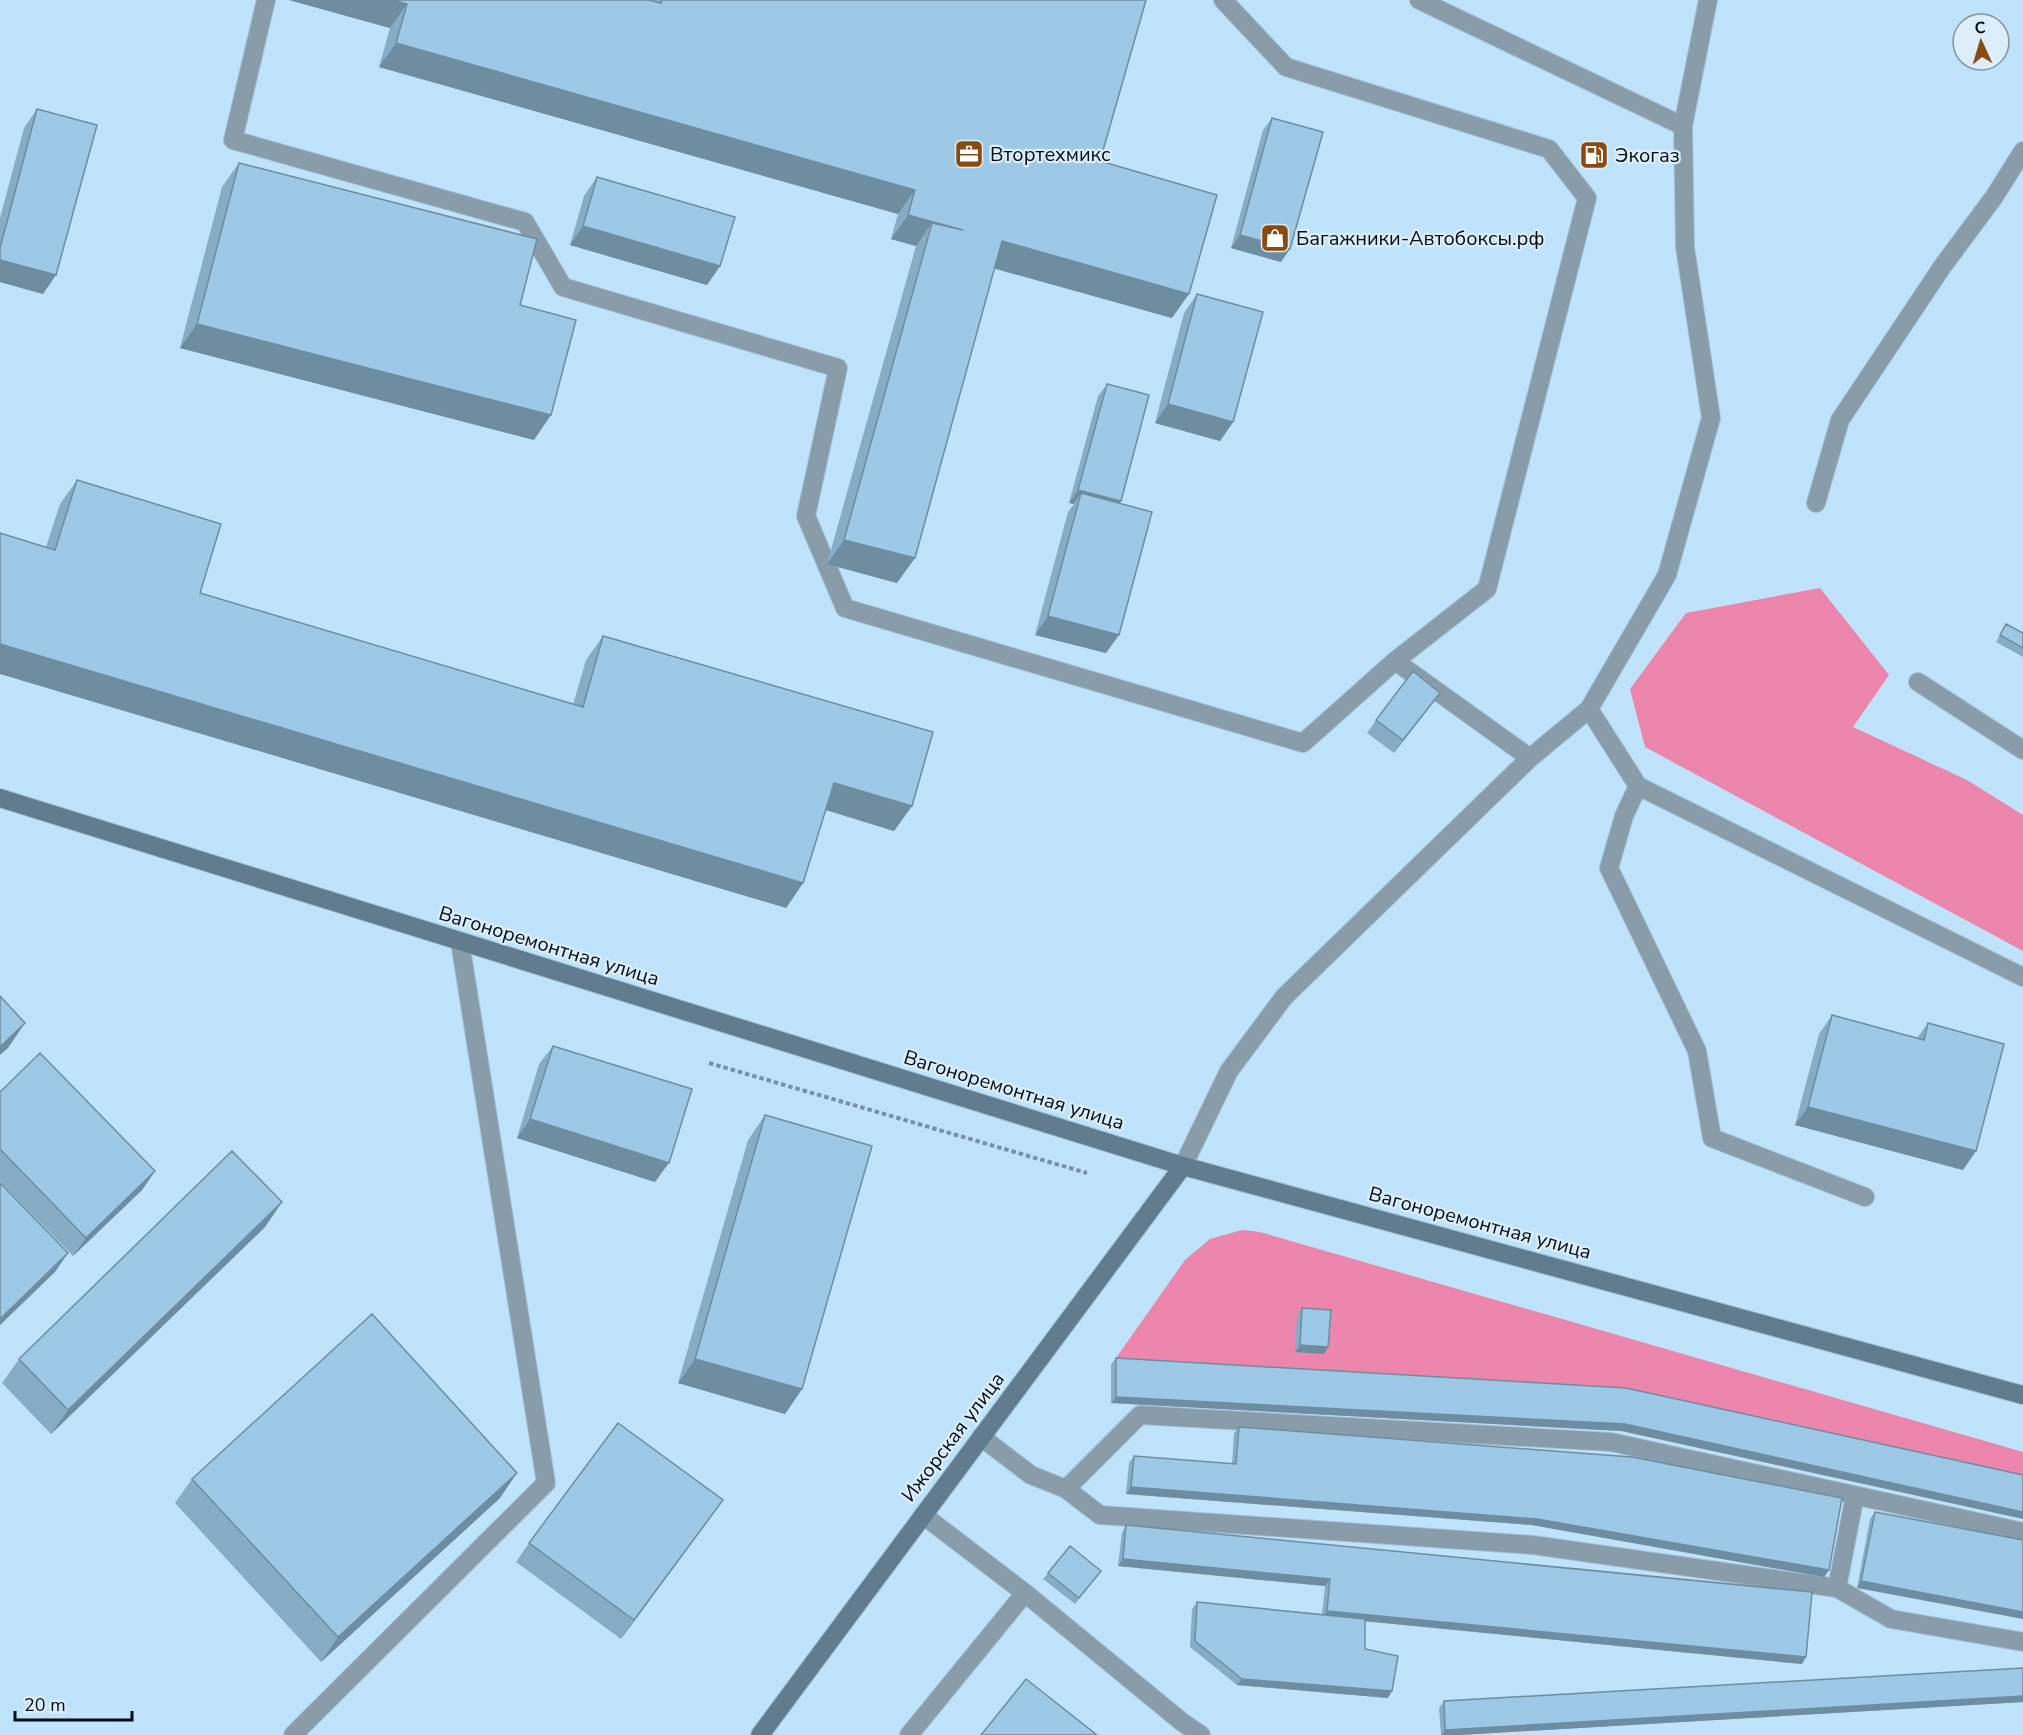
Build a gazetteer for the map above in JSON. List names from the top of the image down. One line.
{"streets":{"street":["Вагоноремонтная улица","Ижорская улица"]},"crossings":[["Вагоноремонтная улица","Ижорская улица"]],"places":{"office":["Втортехмикс"],"fuel station":["Экогаз"],"shop":["Багажники-Автобоксы.рф"]},"scale_bar":"20 m","north":"top"}
